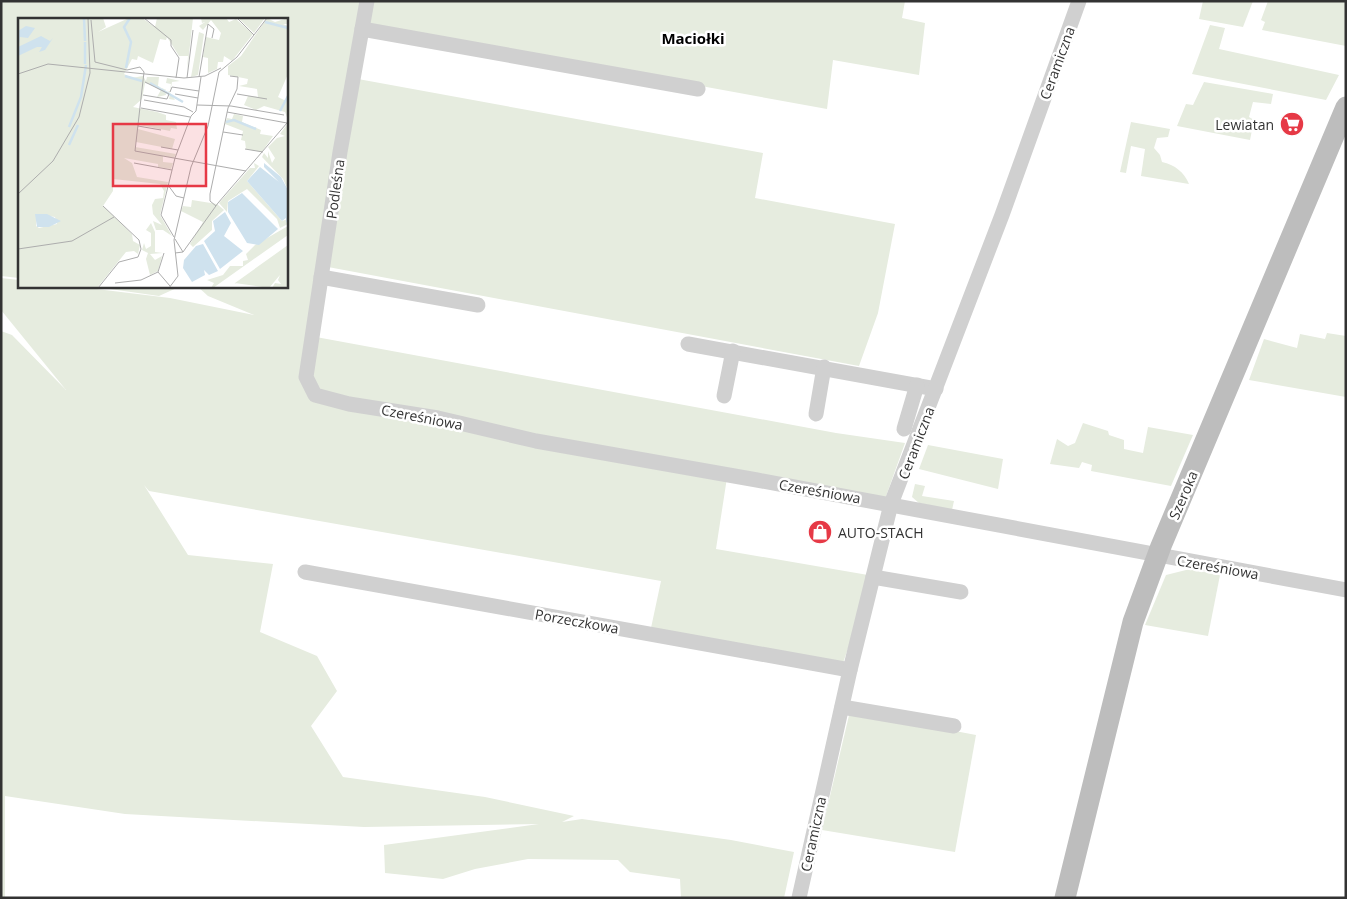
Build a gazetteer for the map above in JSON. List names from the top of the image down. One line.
{"streets":{"street":["Ceramiczna","Podleśna","Czereśniowa","Szeroka","Porzeczkowa"]},"crossings":[["Ceramiczna","Czereśniowa"],["Ceramiczna","Porzeczkowa"],["Podleśna","Czereśniowa"],["Czereśniowa","Szeroka"]],"districts":["Maciołki"],"places":{"supermarket":["Lewiatan"],"shop":["AUTO-STACH"]}}
